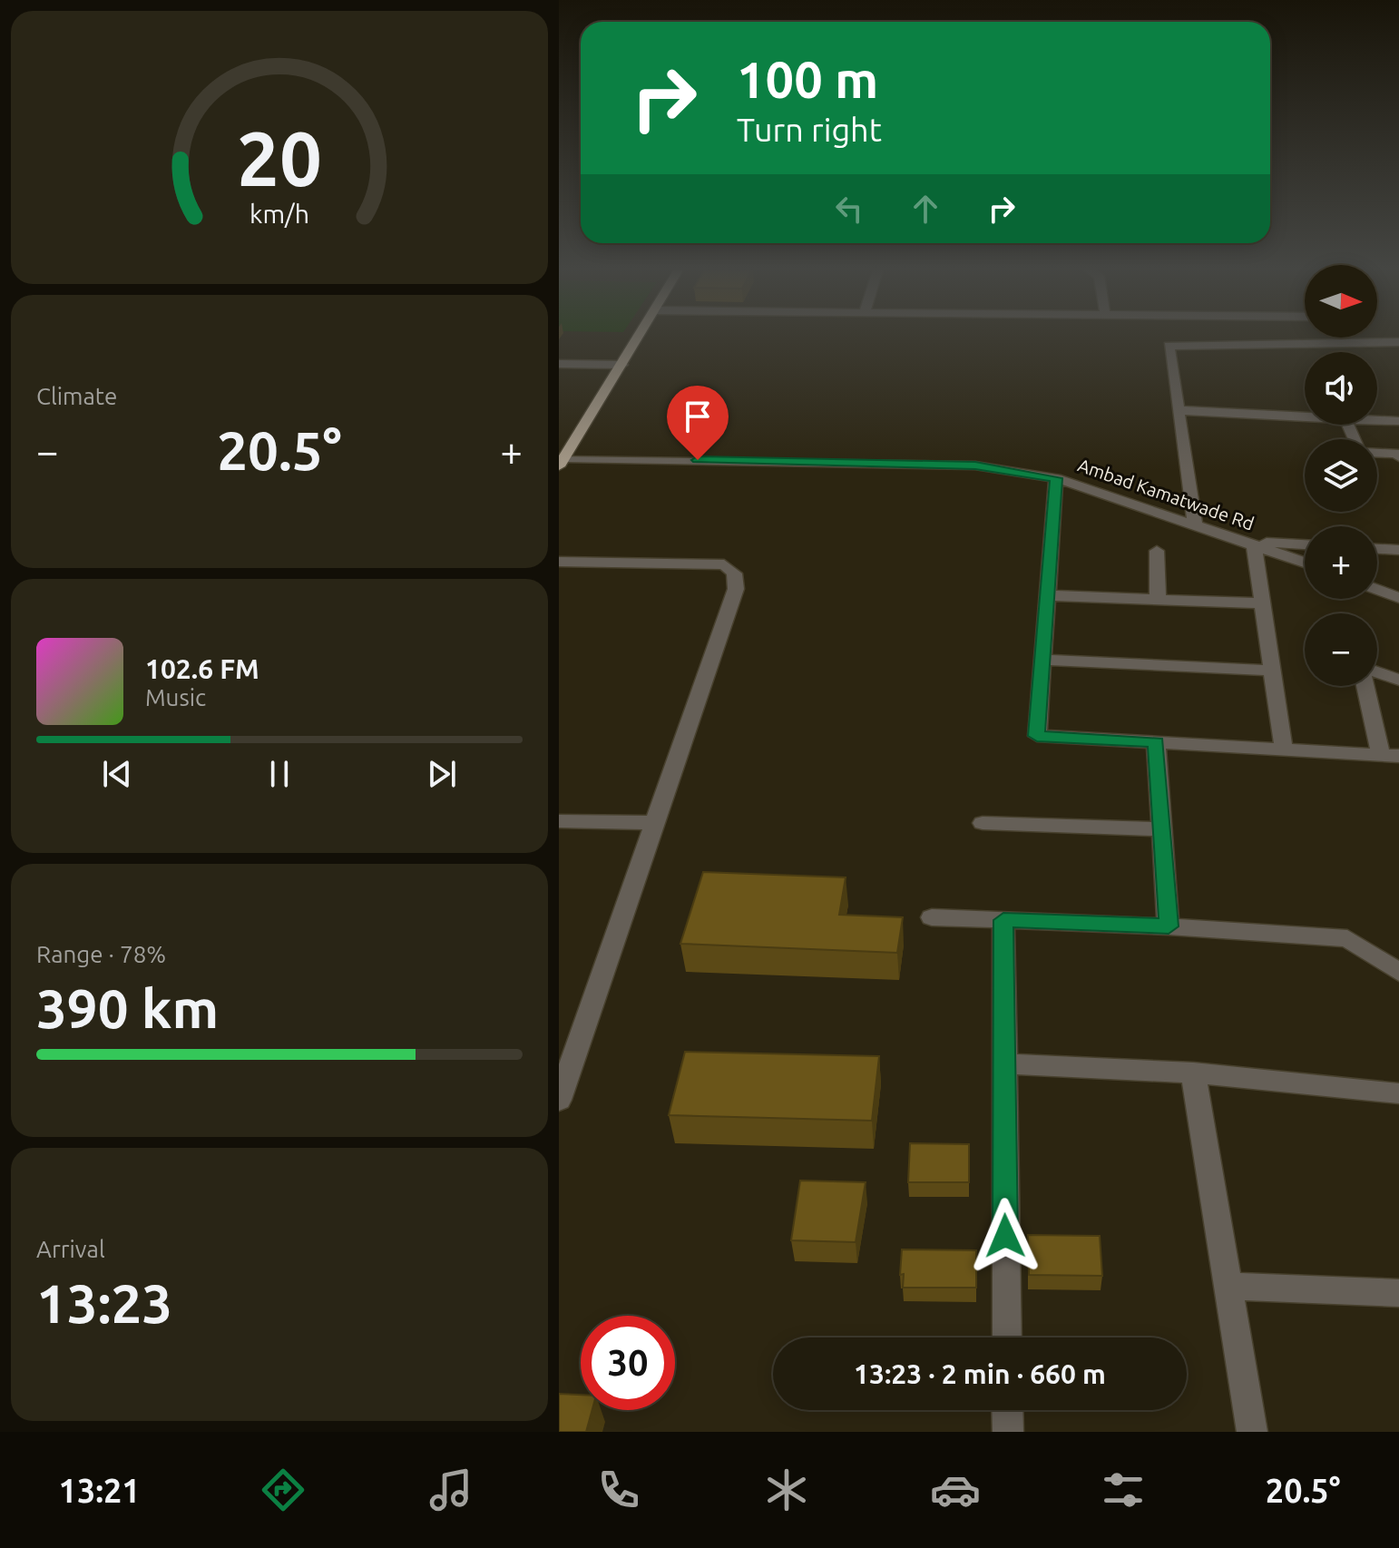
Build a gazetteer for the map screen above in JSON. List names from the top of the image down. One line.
{"streets":{"street":["Ambad Kamatwade Rd"]},"north":"right","page":{"turn":["100 m","Turn right"],"map_buttons":["+","−"],"tile":["Climate",["Range · 78%","390 km"],["Arrival","13:23"]],"heat":["−","20.5°","+"],"song":["102.6 FM","Music"],"limit":"30","trip":"13:23 · 2 min · 660 m","tabs":["13:21","20.5°"],"gauge":["20","km/h"]}}
